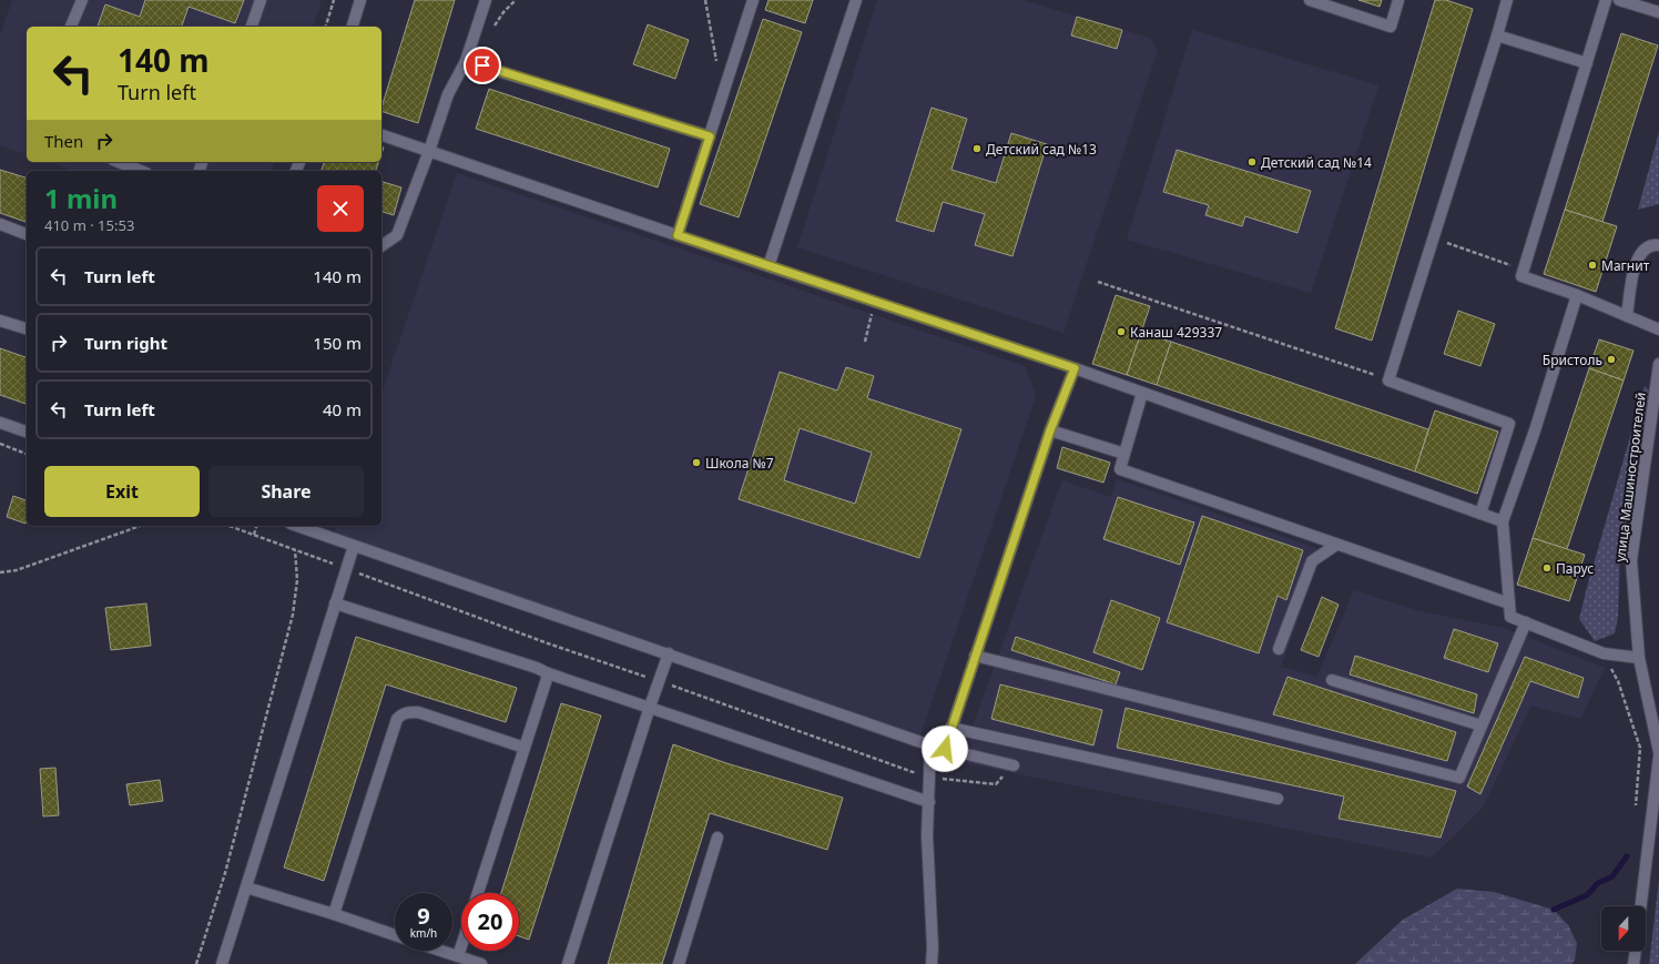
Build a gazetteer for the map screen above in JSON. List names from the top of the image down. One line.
{"streets":{"street":["улица Машиностроителей"]},"places":["Детский сад №13","Детский сад №14","Магнит","Канаш 429337","Бристоль","Школа №7","Парус"],"north":"bottom","page":{"turn":["140 m","Turn left"],"then":"Then","heading":["1 min","410 m · 15:53"],"list":[{"name":"Turn left","value":"140 m"},{"name":"Turn right","value":"150 m"},{"name":"Turn left","value":"40 m"}],"buttons":["Exit","Share"],"speed":"9 km/h","limit":"20"}}
